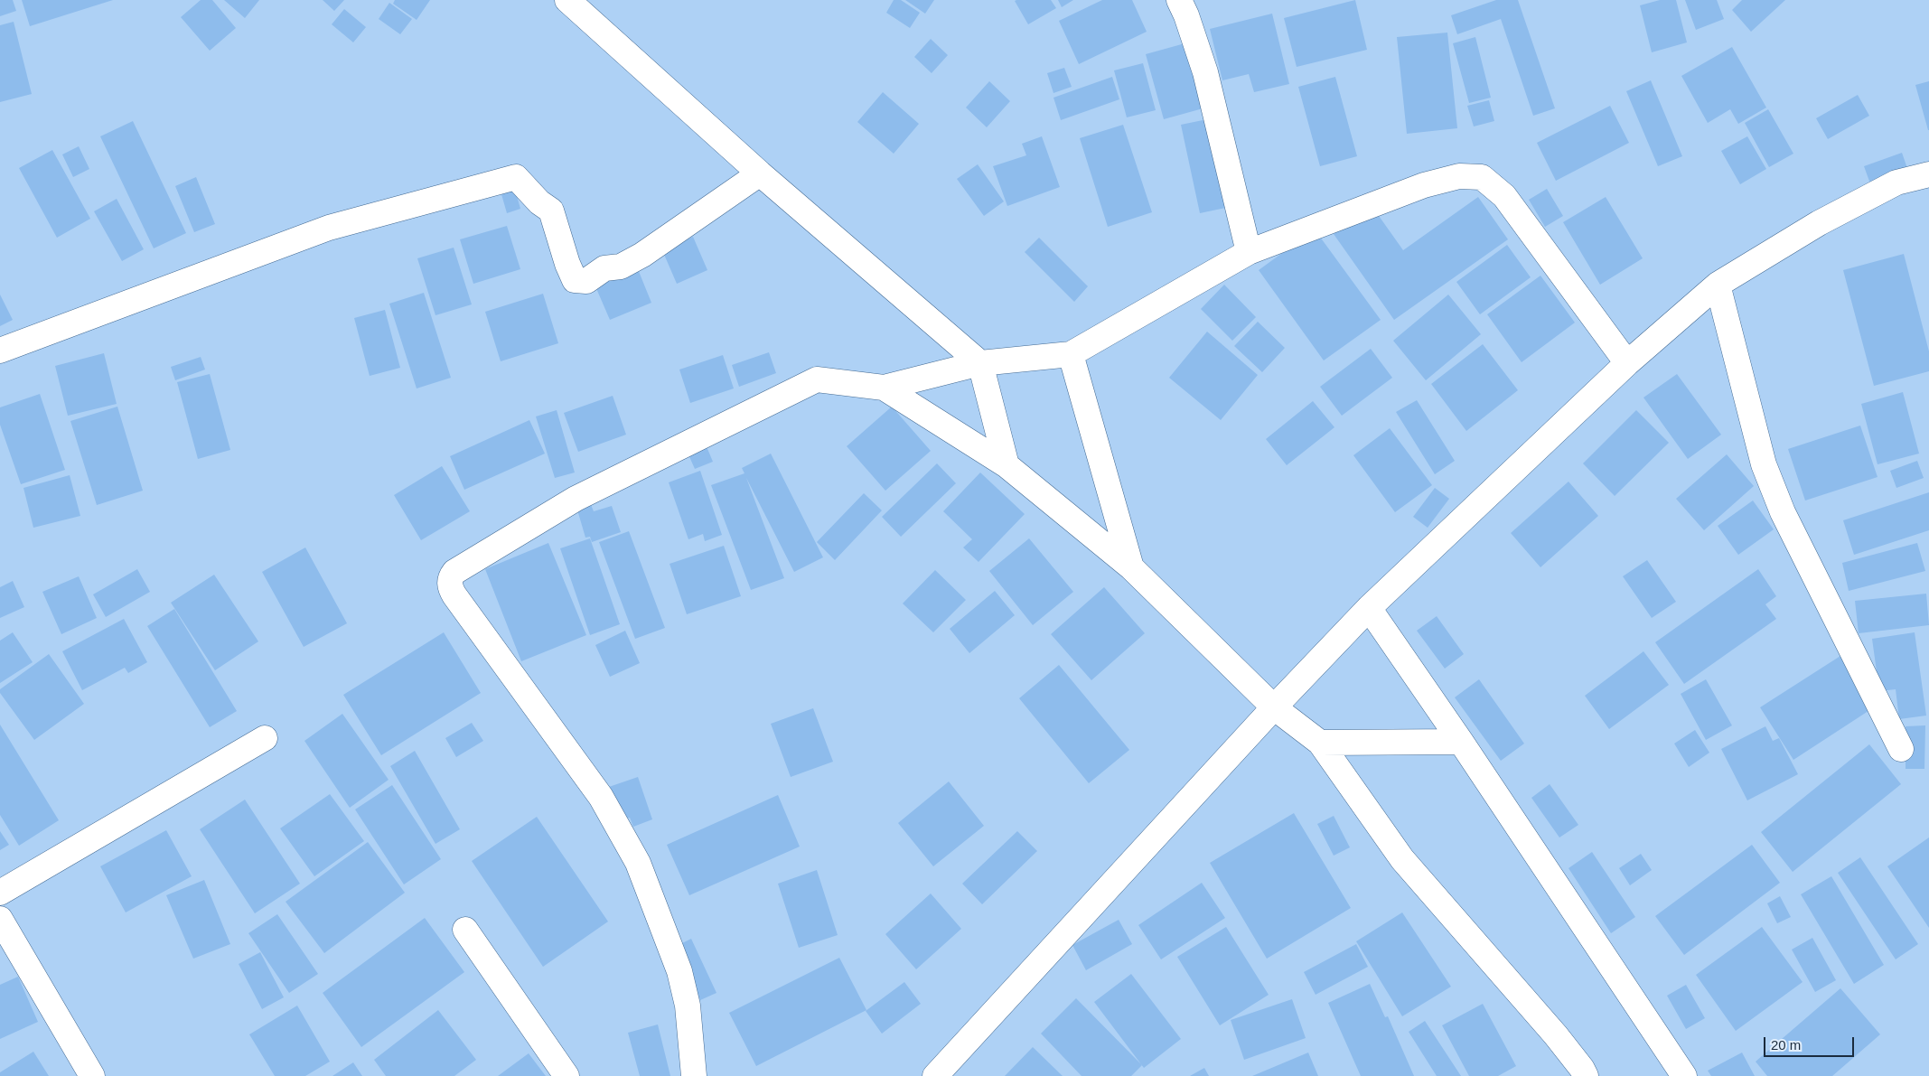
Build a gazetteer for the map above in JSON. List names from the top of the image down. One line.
{"scale_bar":"20 m"}
